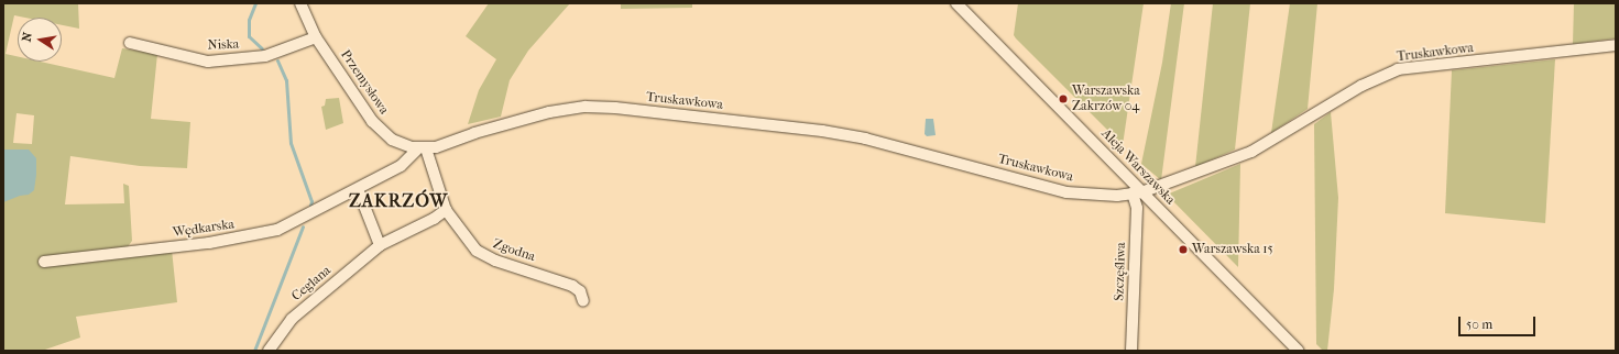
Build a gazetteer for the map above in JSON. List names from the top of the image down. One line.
{"streets":{"street":["Niska","Truskawkowa","Przemysłowa","Aleja Warszawska","Wędkarska","Zgodna","Szczęśliwa","Ceglana"]},"crossings":[["Niska","Przemysłowa"],["Truskawkowa","Przemysłowa"],["Truskawkowa","Aleja Warszawska"],["Truskawkowa","Wędkarska"],["Truskawkowa","Zgodna"],["Truskawkowa","Szczęśliwa"],["Przemysłowa","Wędkarska"],["Przemysłowa","Zgodna"],["Aleja Warszawska","Szczęśliwa"],["Wędkarska","Zgodna"],["Zgodna","Ceglana"]],"districts":["ZAKRZÓW"],"places":["Warszawska Zakrzów 04","Warszawska 15"],"scale_bar":"50 m","north":"left"}
